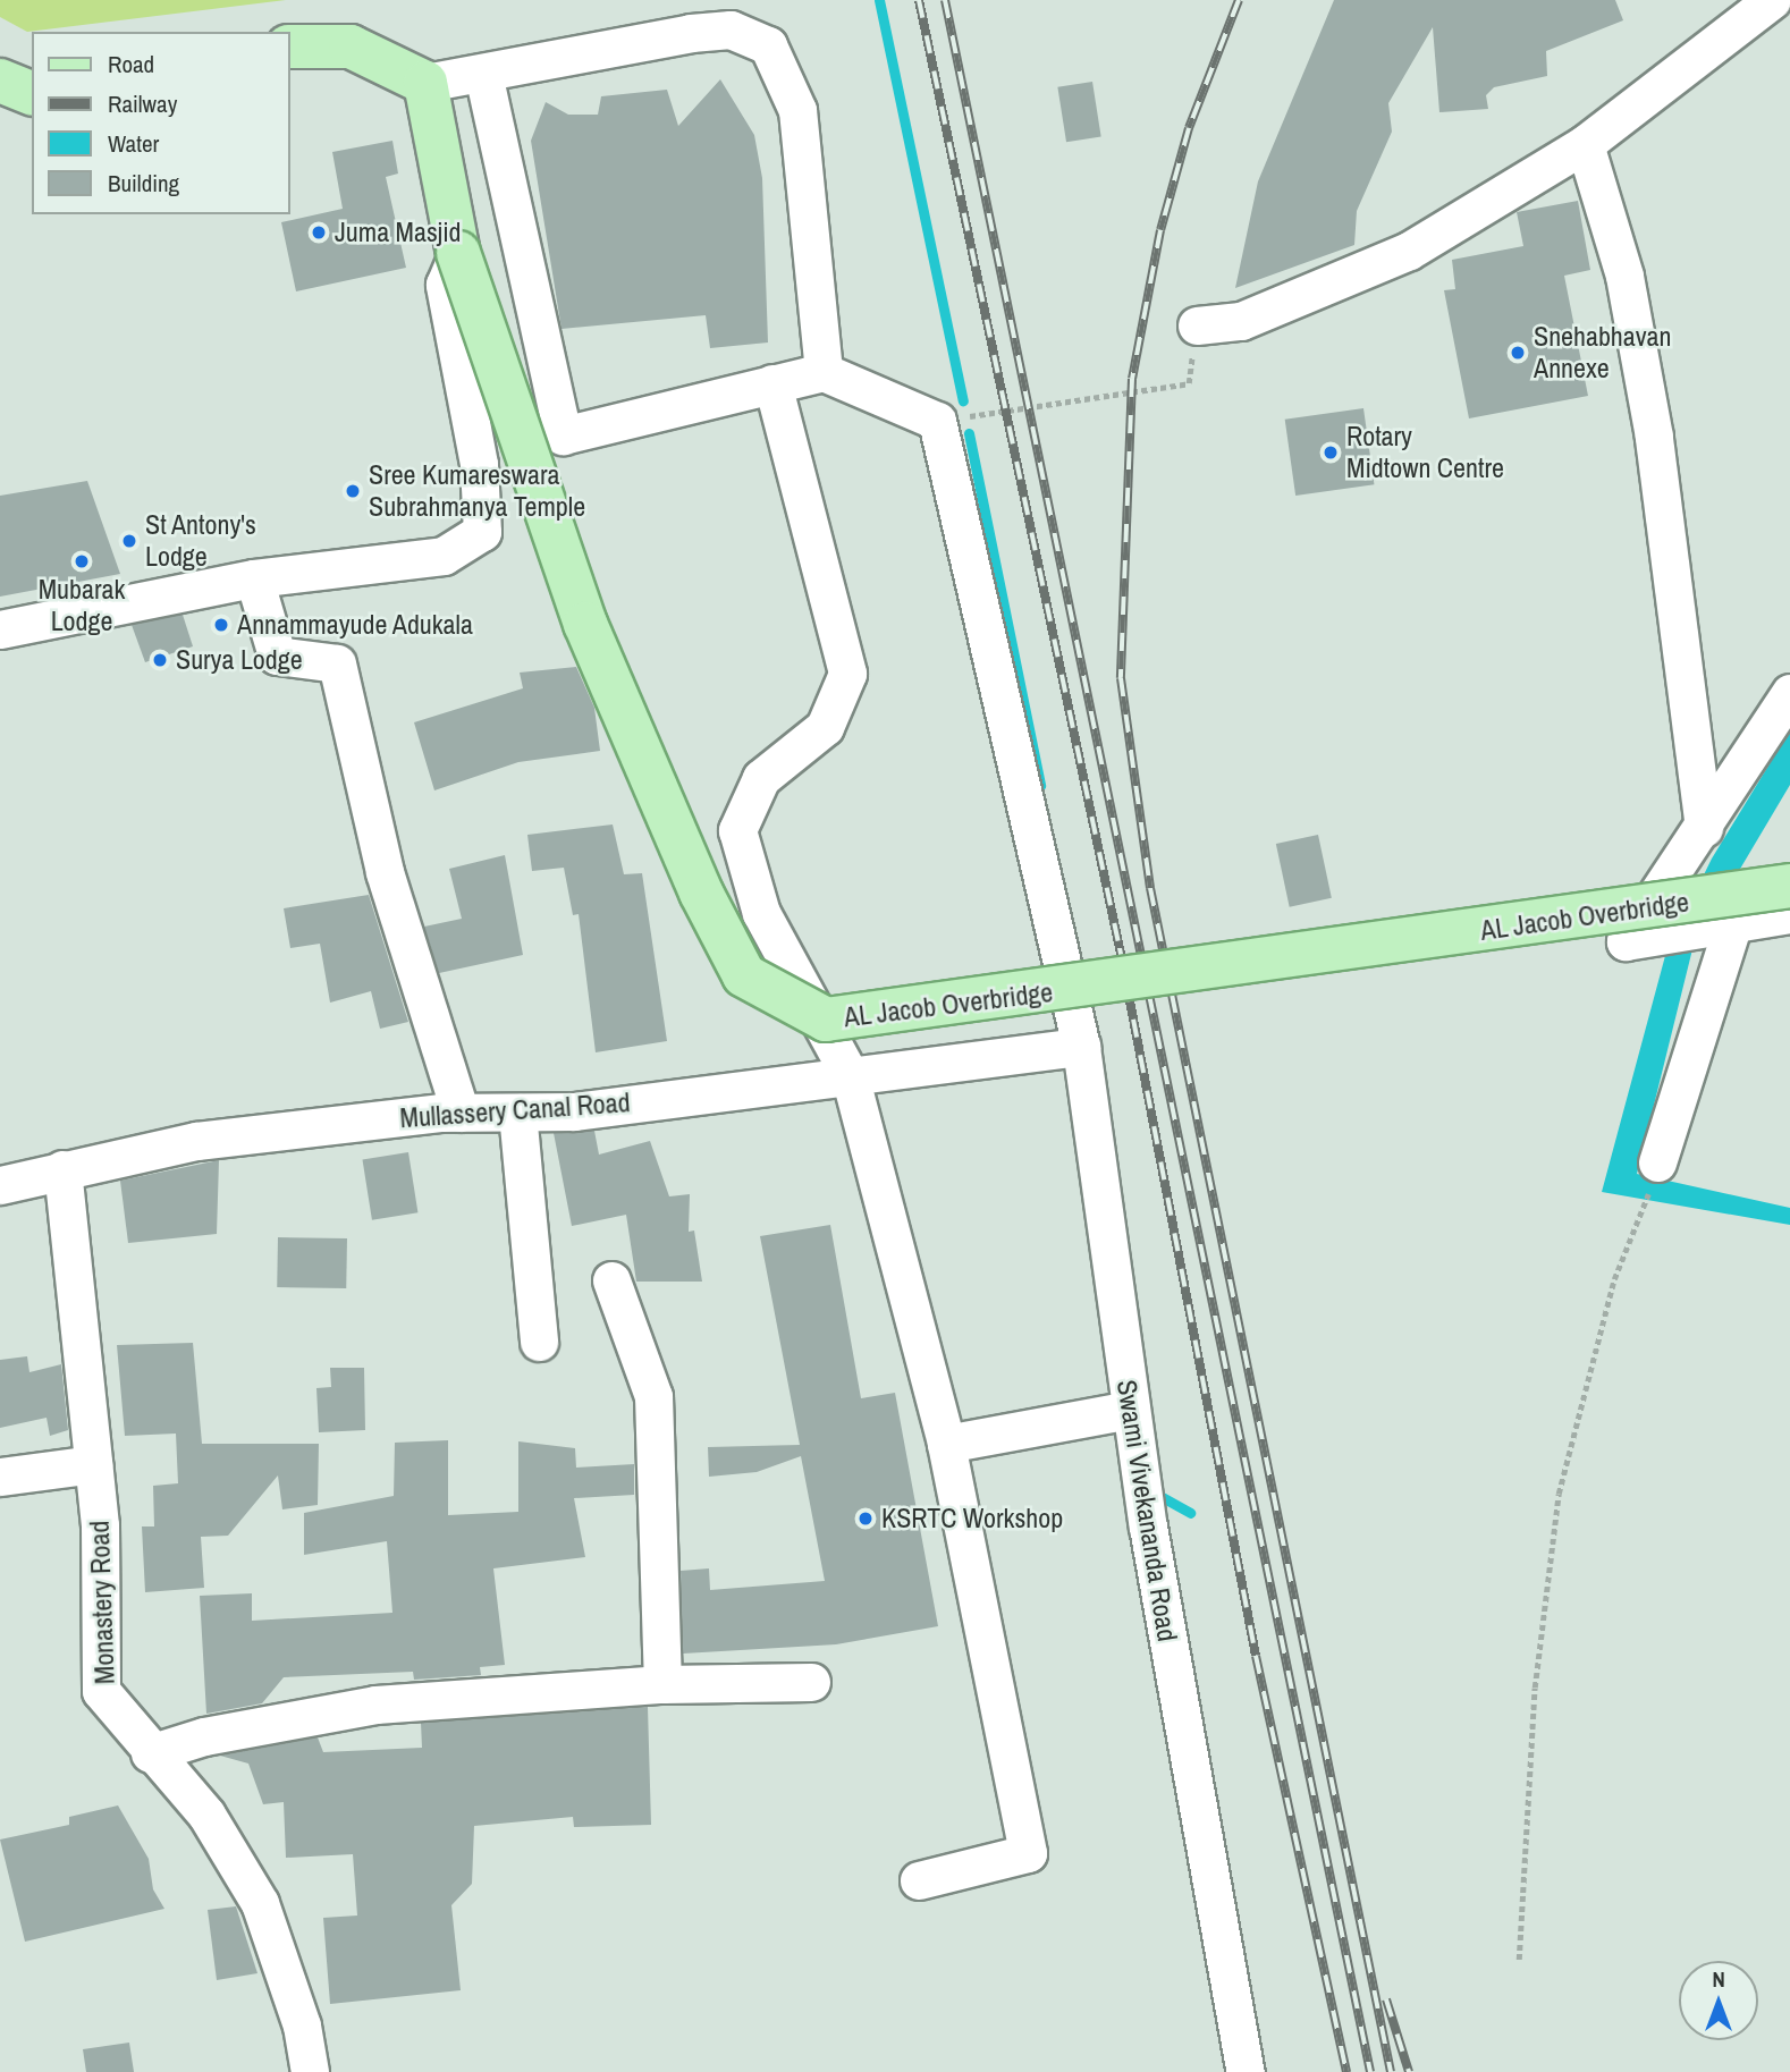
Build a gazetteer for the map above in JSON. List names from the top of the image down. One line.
{"streets":{"main road":["AL Jacob Overbridge"],"street":["Mullassery Canal Road","Swami Vivekananda Road","Monastery Road"]},"crossings":[["Mullassery Canal Road","Swami Vivekananda Road"],["Mullassery Canal Road","Monastery Road"]],"places":["Juma Masjid","Snehabhavan Annexe","Rotary Midtown Centre","Sree Kumareswara Subrahmanya Temple","St Antony's Lodge","Mubarak Lodge","Annammayude Adukala","Surya Lodge","KSRTC Workshop"],"legend":["Road","Railway","Water","Building"],"north":"top"}
